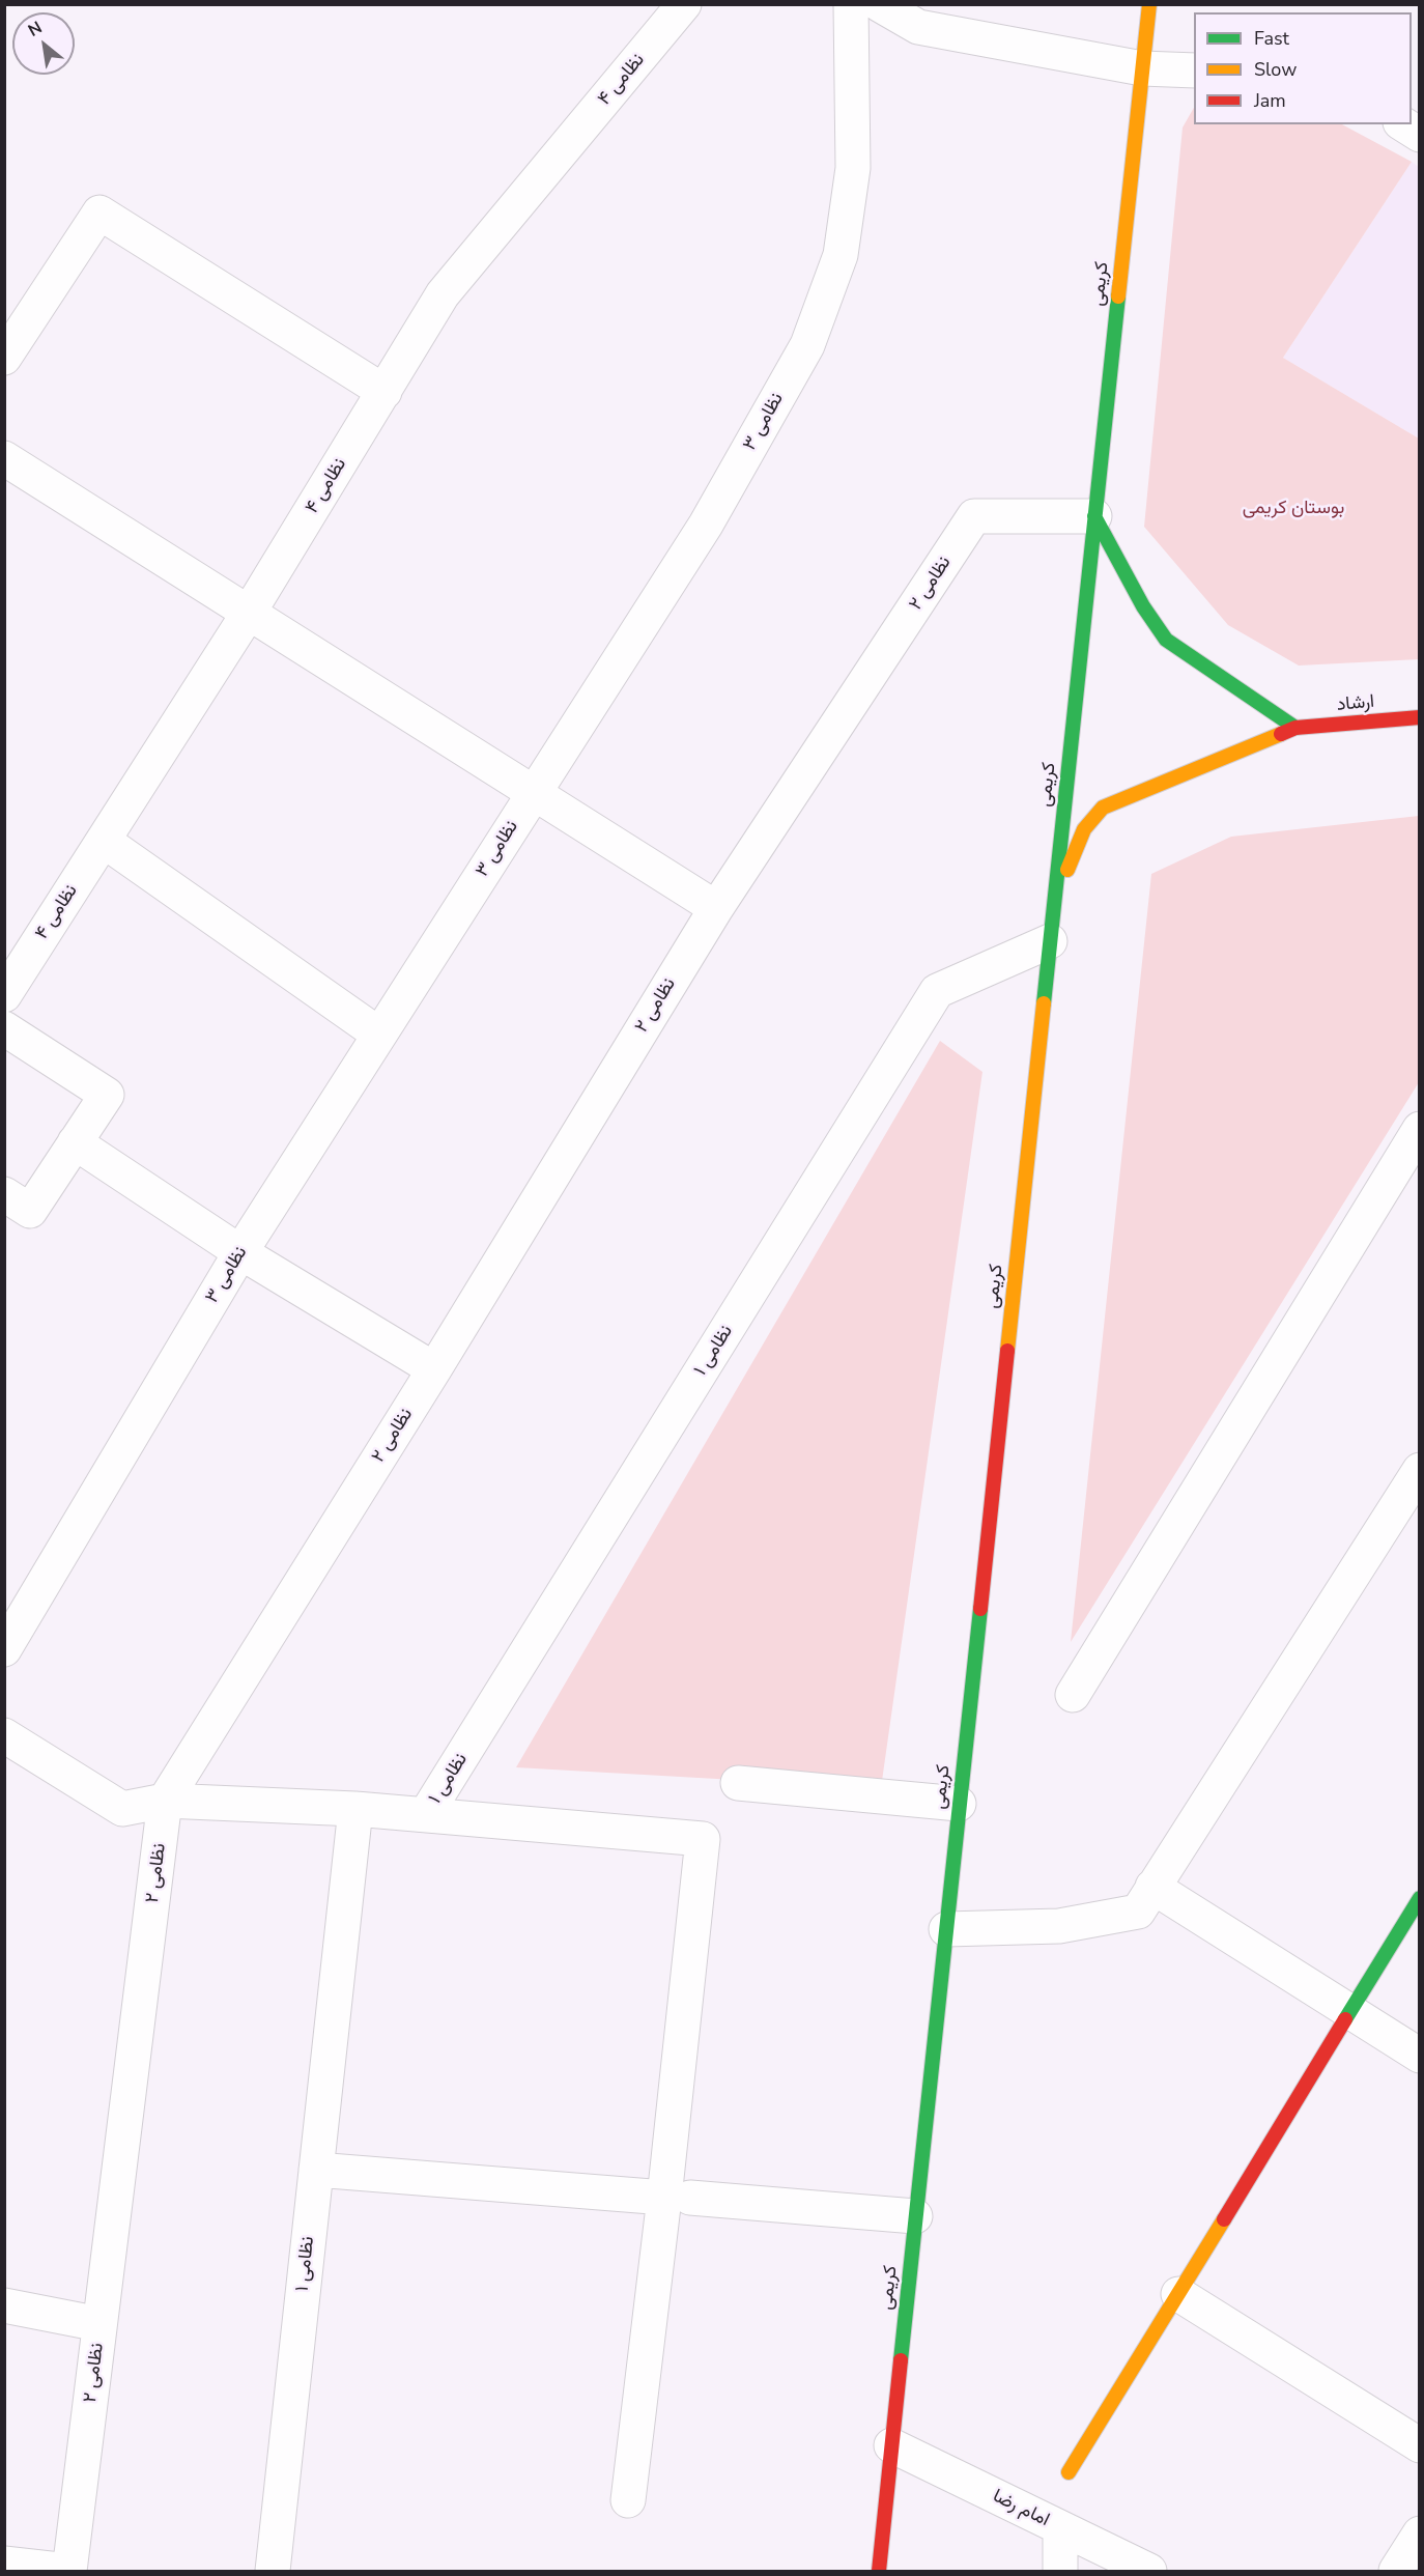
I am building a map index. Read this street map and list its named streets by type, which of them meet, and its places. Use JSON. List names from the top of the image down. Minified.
{"streets":{"street":["نظامی ۴","کریمی","نظامی ۳","نظامی ۲","ارشاد","نظامی ۱","امام رضا"]},"crossings":[["کریمی","نظامی ۲"],["کریمی","ارشاد"],["کریمی","نظامی ۱"],["کریمی","امام رضا"]],"parks":["بوستان کریمی"],"legend":["Fast","Slow","Jam"],"north":"top left"}
